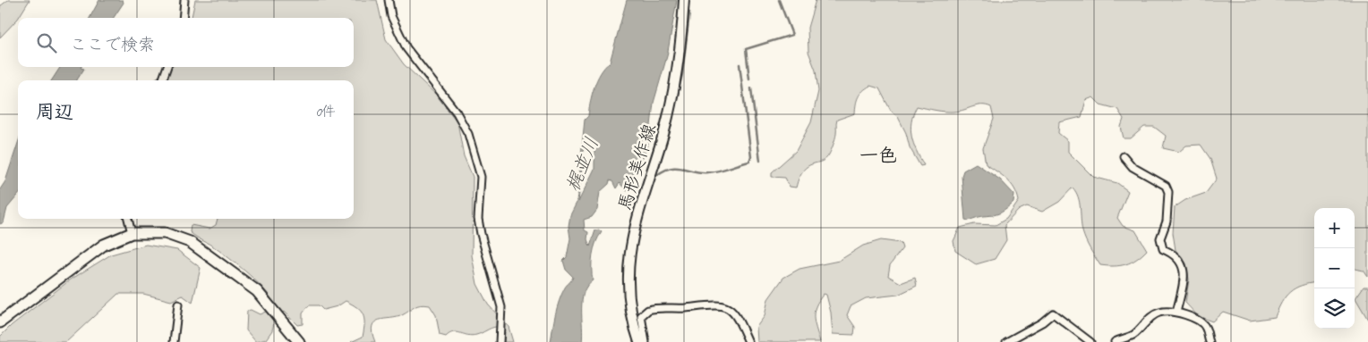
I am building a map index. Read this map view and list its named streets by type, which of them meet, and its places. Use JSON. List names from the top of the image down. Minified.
{"streets":{"main road":["馬形美作線"]},"districts":["一色"],"water":["梶並川"],"page":{"search":"ここで検索","heading":["周辺","0件"],"map_buttons":["+","−"]}}
